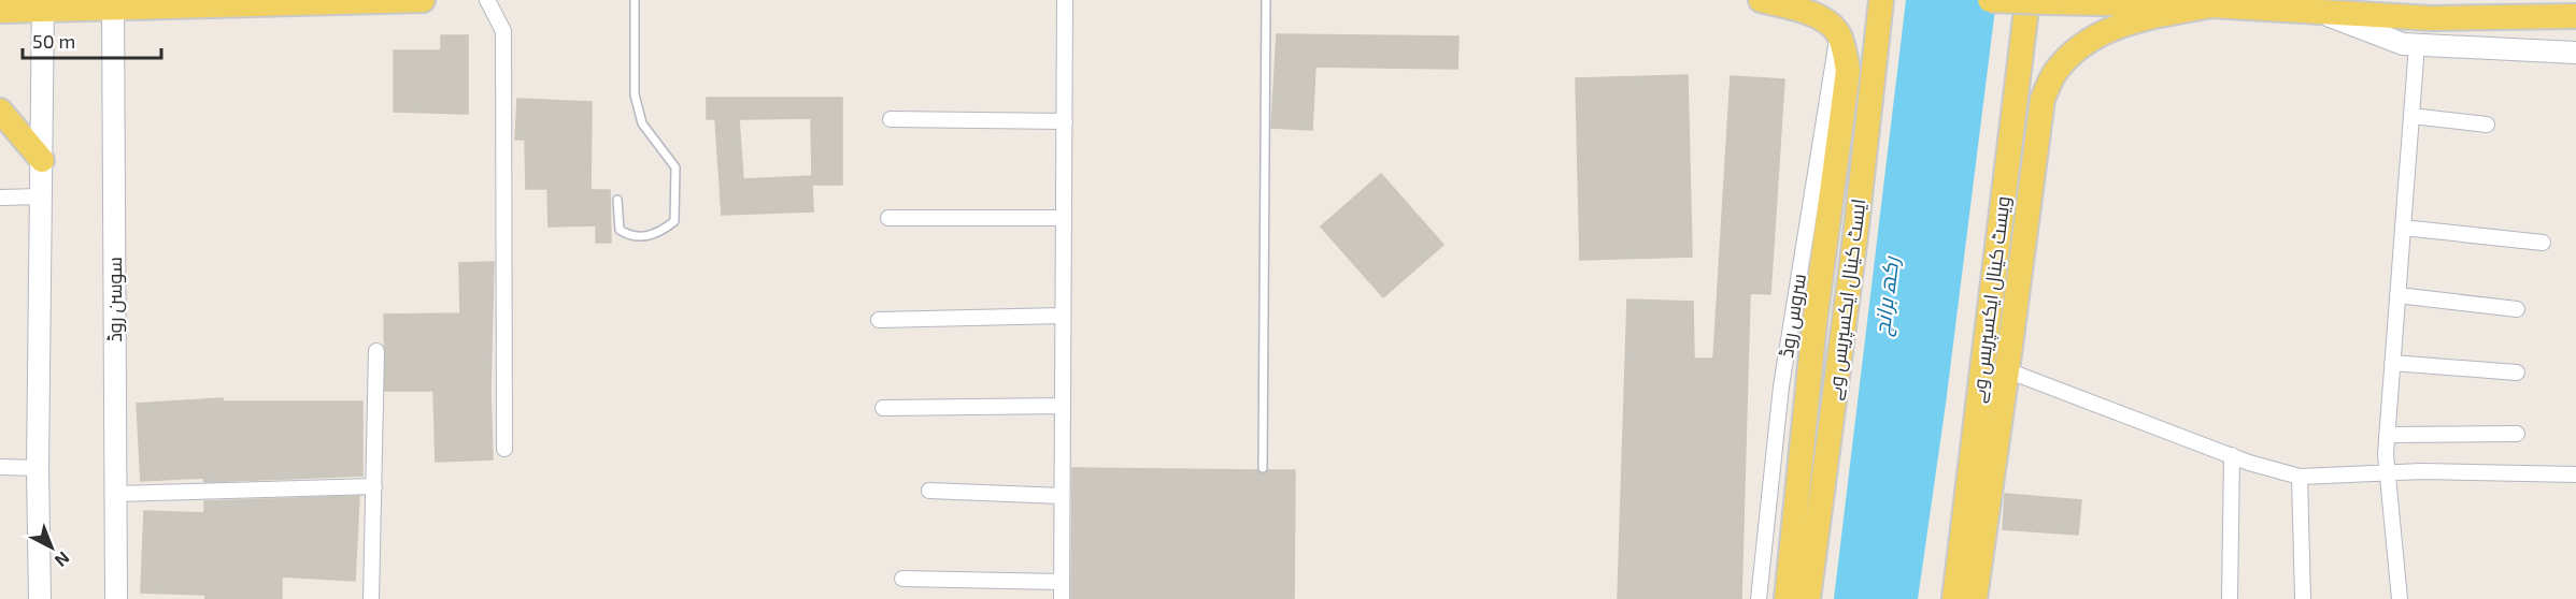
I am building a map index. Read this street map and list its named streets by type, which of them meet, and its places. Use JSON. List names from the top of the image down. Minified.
{"streets":{"main road":["ایسٹ کینال ایکسپریس وے","ویسٹ کینال ایکسپریس وے"],"street":["سوسن روڈ","سروس روڈ"]},"water":["رکھ برانچ"],"scale_bar":"50 m","north":"bottom right"}
